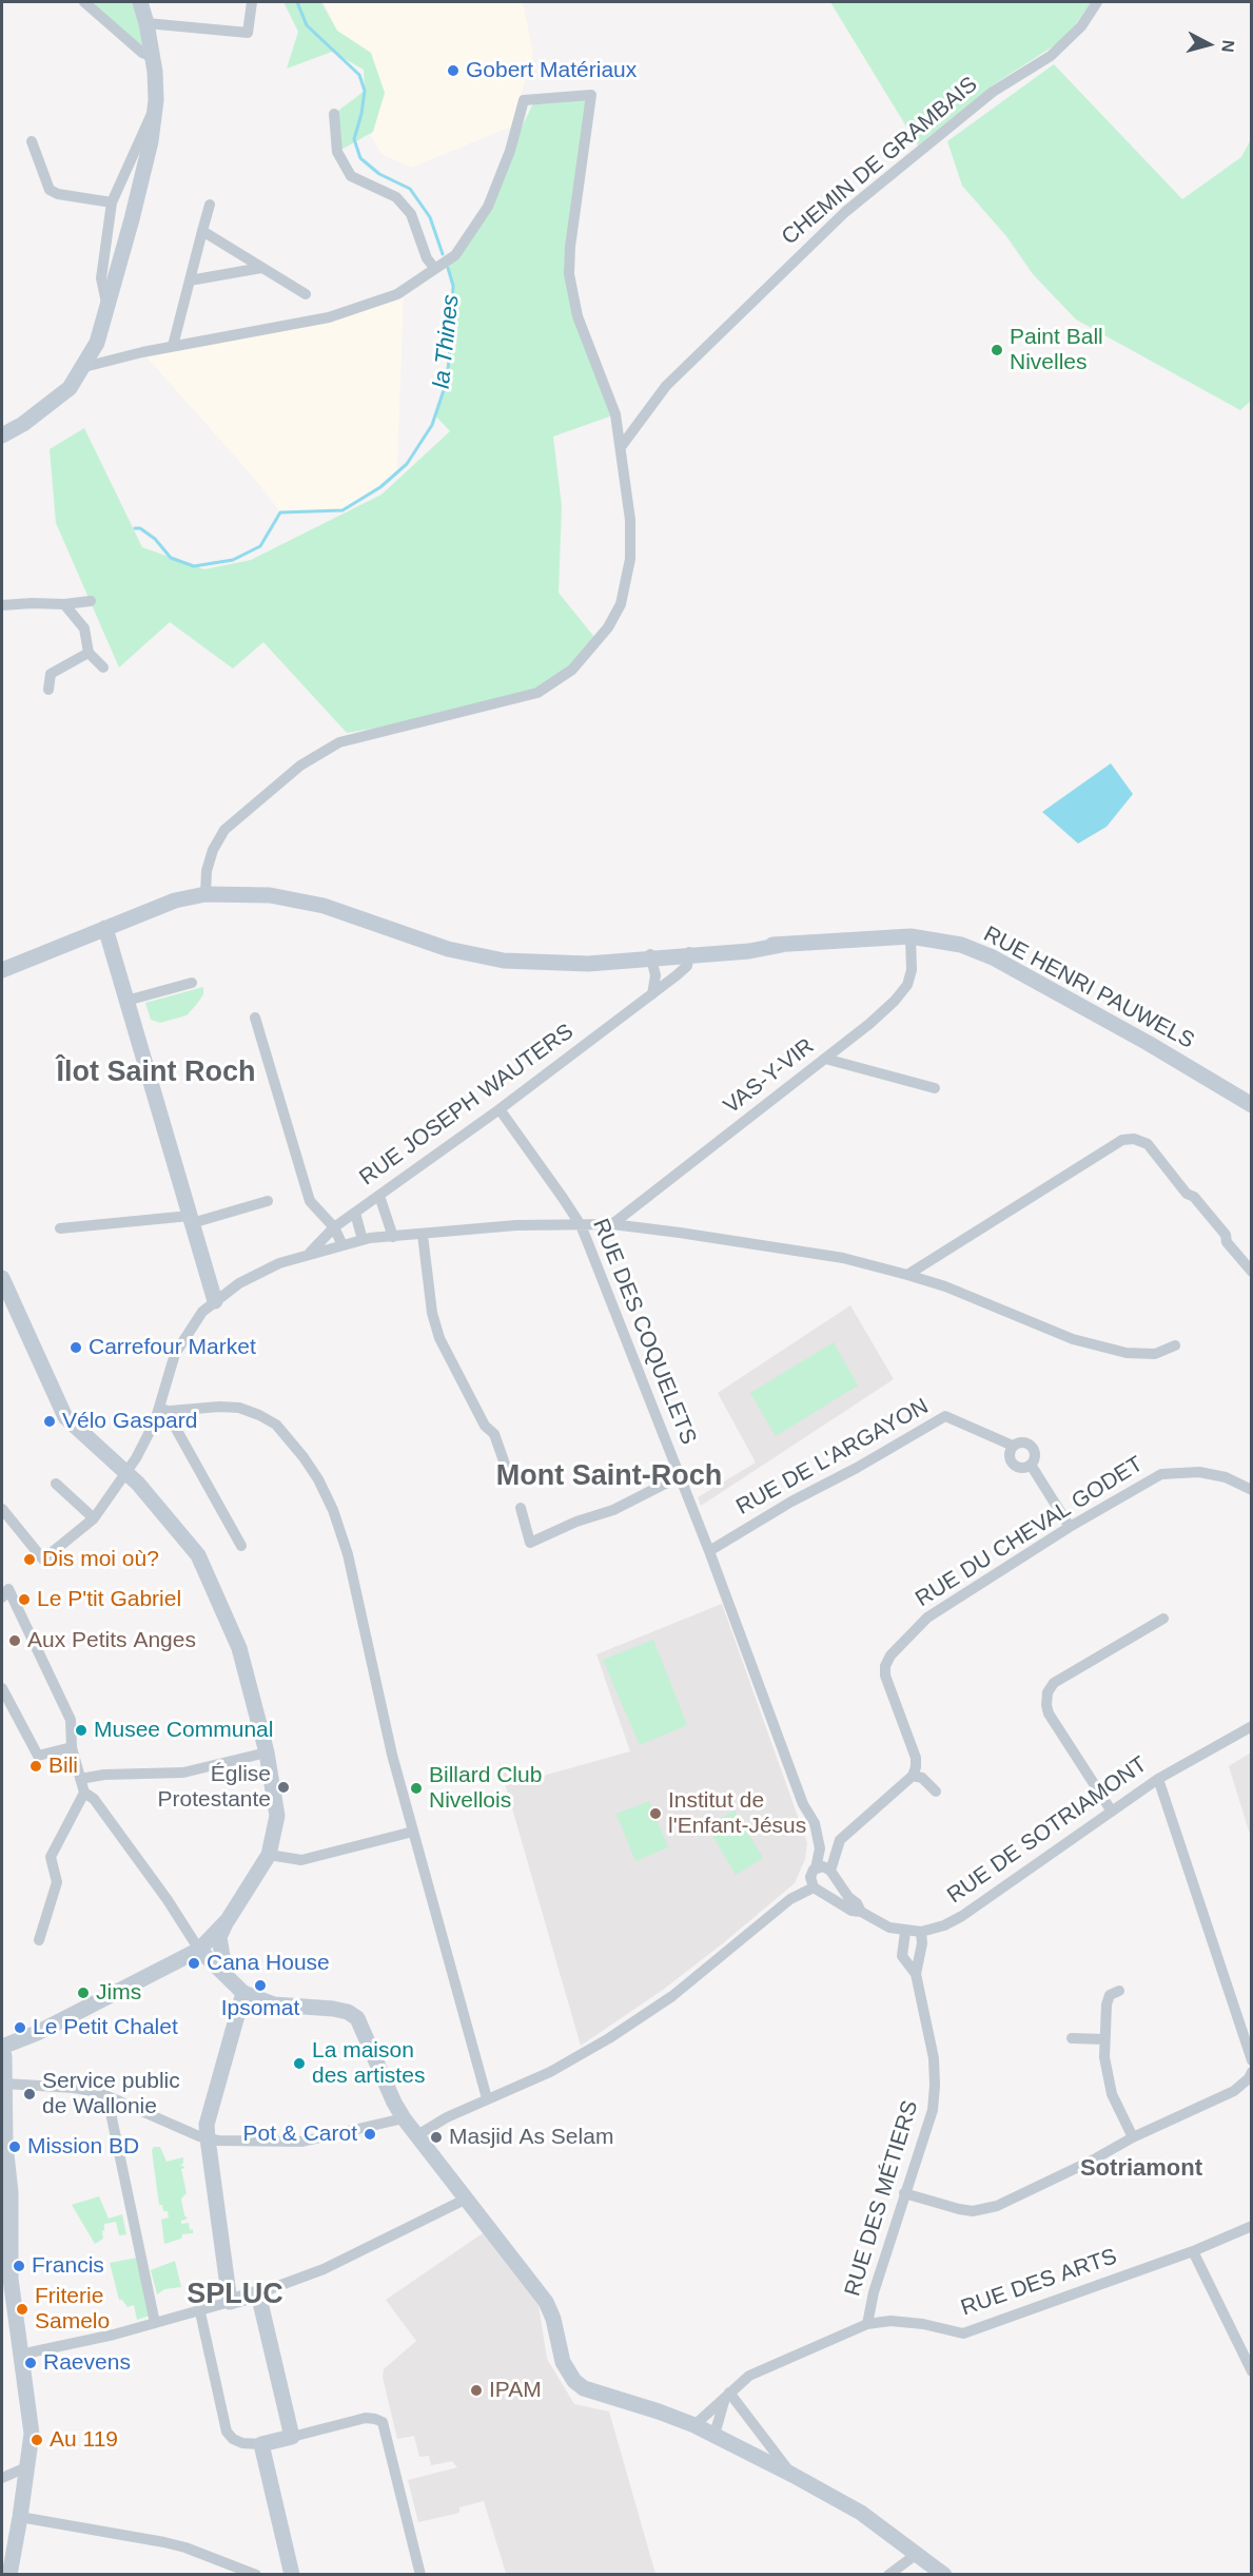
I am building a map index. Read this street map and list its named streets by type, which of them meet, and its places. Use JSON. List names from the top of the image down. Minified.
{"streets":{"main road":["RUE HENRI PAUWELS"],"street":["CHEMIN DE GRAMBAIS","VAS-Y-VIR","RUE JOSEPH WAUTERS","RUE DES COQUELETS","RUE DE L'ARGAYON","RUE DU CHEVAL GODET","RUE DE SOTRIAMONT","RUE DES MÉTIERS","RUE DES ARTS"]},"crossings":[["RUE HENRI PAUWELS","VAS-Y-VIR"],["RUE HENRI PAUWELS","RUE JOSEPH WAUTERS"],["RUE JOSEPH WAUTERS","RUE DES COQUELETS"],["RUE DES COQUELETS","RUE DE L'ARGAYON"],["RUE DES COQUELETS","RUE DE SOTRIAMONT"],["RUE DES MÉTIERS","RUE DES ARTS"]],"districts":["Îlot Saint Roch","Mont Saint-Roch","Sotriamont","SPLUC"],"water":["la Thines"],"places":["Gobert Matériaux","Paint Ball Nivelles","Carrefour Market","Vélo Gaspard","Dis moi où?","Le P'tit Gabriel","Aux Petits Anges","Musee Communal","Bili","Église Protestante","Billard Club Nivellois","Institut de l'Enfant-Jésus","Cana House","Ipsomat","Jims","Le Petit Chalet","La maison des artistes","Service public de Wallonie","Pot & Carot","Masjid As Selam","Mission BD","Francis","Friterie Samelo","Raevens","IPAM","Au 119"],"north":"right"}
